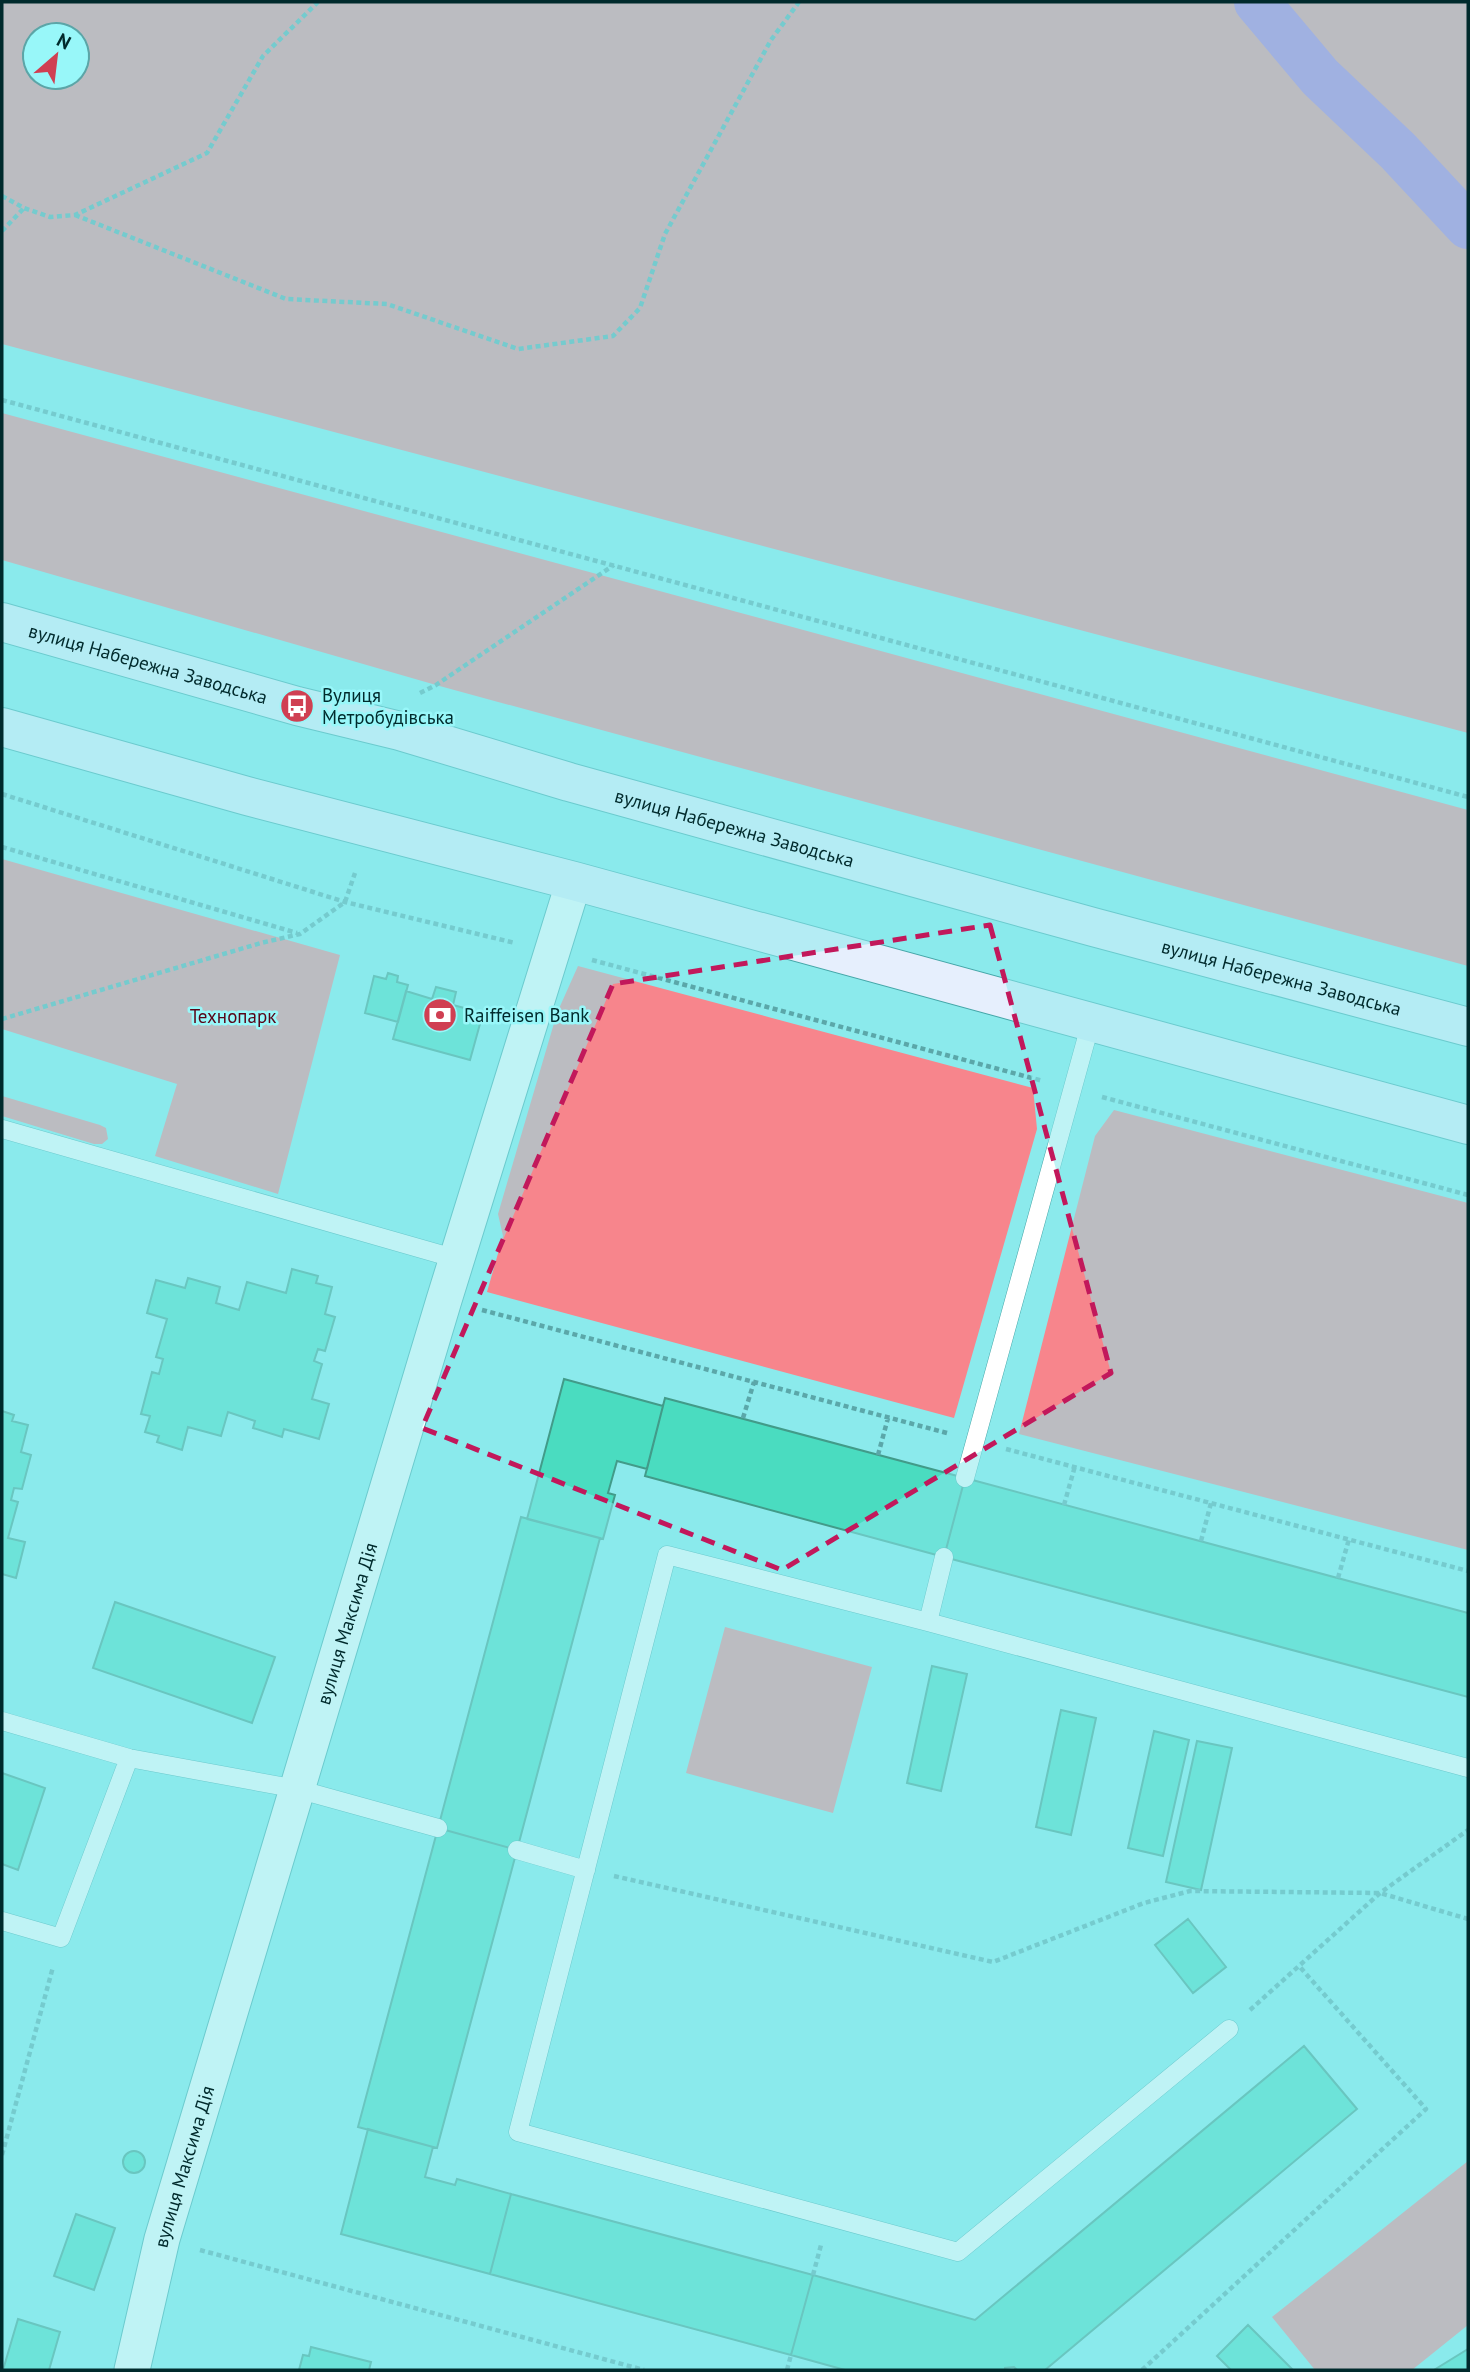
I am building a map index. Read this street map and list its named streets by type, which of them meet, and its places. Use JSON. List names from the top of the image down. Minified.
{"streets":{"main road":["вулиця Набережна Заводська"],"street":["вулиця Максима Дія"]},"parks":["Технопарк"],"places":{"bus stop":["Вулиця Метробудівська"],"bank":["Raiffeisen Bank"]},"north":"top right"}
